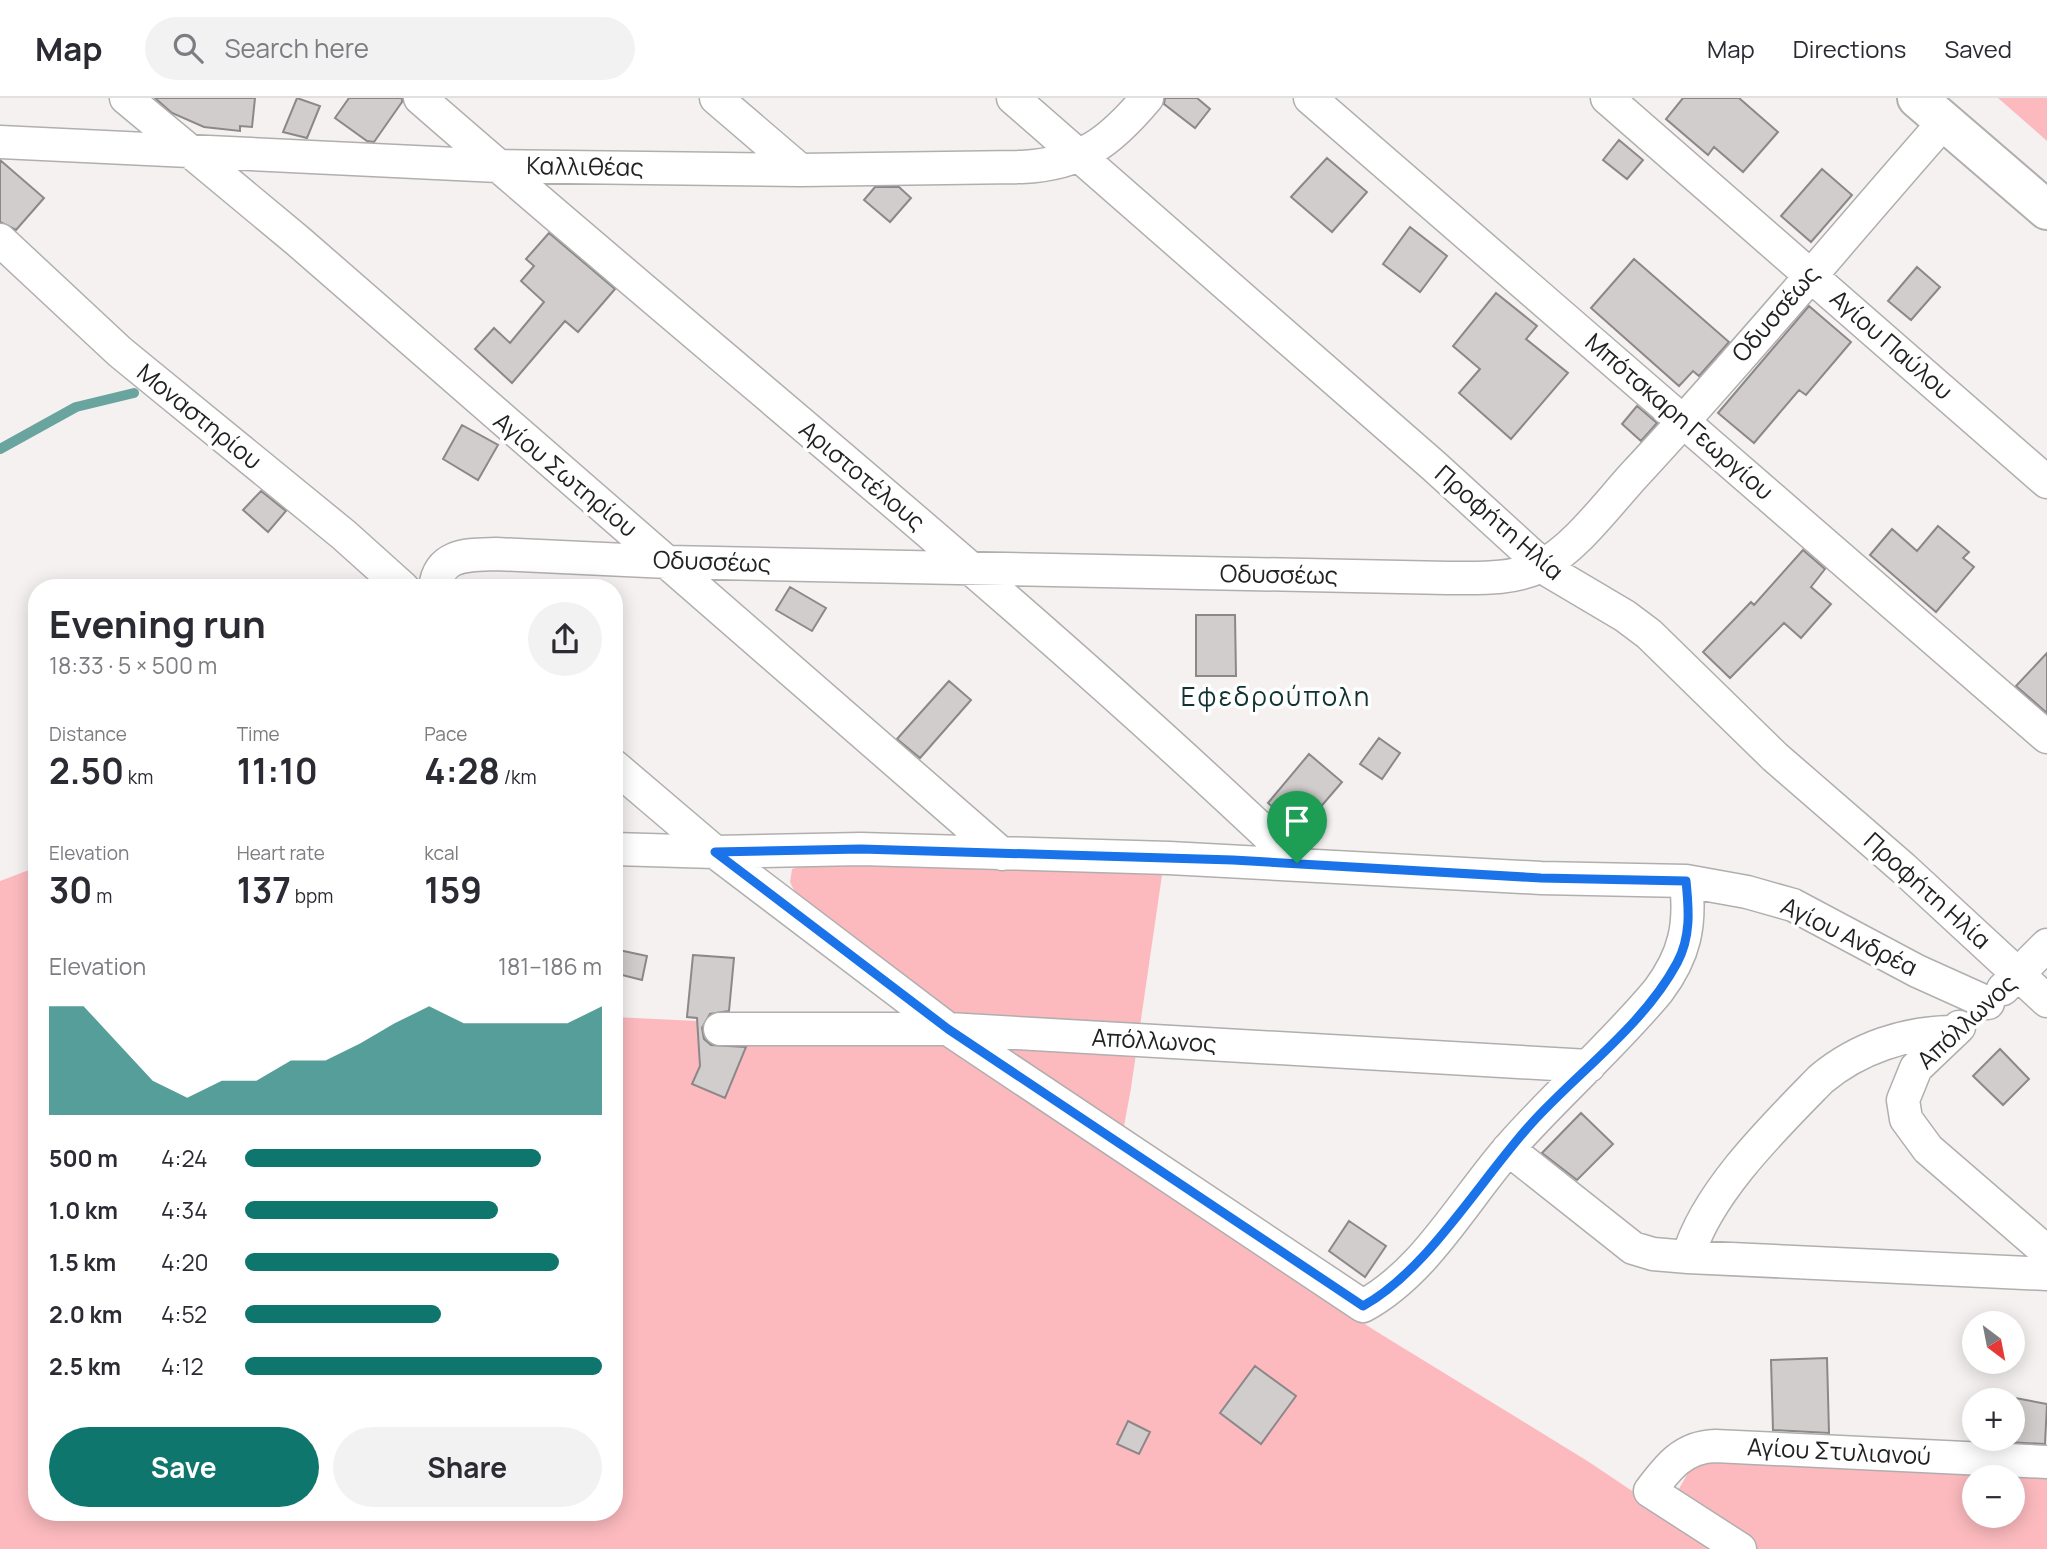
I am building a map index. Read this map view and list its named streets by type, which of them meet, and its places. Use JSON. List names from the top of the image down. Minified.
{"streets":{"street":["Καλλιθέας","Οδυσσέως","Αγίου Παύλου","Μοναστηρίου","Μπότσκαρη Γεωργίου","Αγίου Σωτηρίου","Αριστοτέλους","Προφήτη Ηλία","Αγίου Ανδρέα","Απόλλωνος","Αγίου Στυλιανού"]},"crossings":[["Καλλιθέας","Αγίου Σωτηρίου"],["Καλλιθέας","Αριστοτέλους"],["Καλλιθέας","Προφήτη Ηλία"],["Οδυσσέως","Αγίου Παύλου"],["Οδυσσέως","Μπότσκαρη Γεωργίου"],["Οδυσσέως","Αγίου Σωτηρίου"],["Οδυσσέως","Αριστοτέλους"],["Οδυσσέως","Προφήτη Ηλία"],["Αγίου Σωτηρίου","Αγίου Ανδρέα"],["Αριστοτέλους","Αγίου Ανδρέα"],["Προφήτη Ηλία","Απόλλωνος"],["Αγίου Ανδρέα","Απόλλωνος"]],"districts":["Εφεδρούπολη"],"north":"bottom right","page":{"header":"Map","search":"Search here","nav":["Map","Directions","Saved"],"heading":["Evening run","18:33 · 5 × 500 m"],"stats":[["Distance","2.50 km"],["Time","11:10"],["Pace","4:28 /km"],["Elevation","30 m"],["Heart rate","137 bpm"],["kcal","159"]],"chart":["Elevation","181–186 m"],"list":[{"name":"500 m","note":"4:24"},{"name":"1.0 km","note":"4:34"},{"name":"1.5 km","note":"4:20"},{"name":"2.0 km","note":"4:52"},{"name":"2.5 km","note":"4:12"}],"map_buttons":["+","−"],"buttons":["Save","Share"]}}
